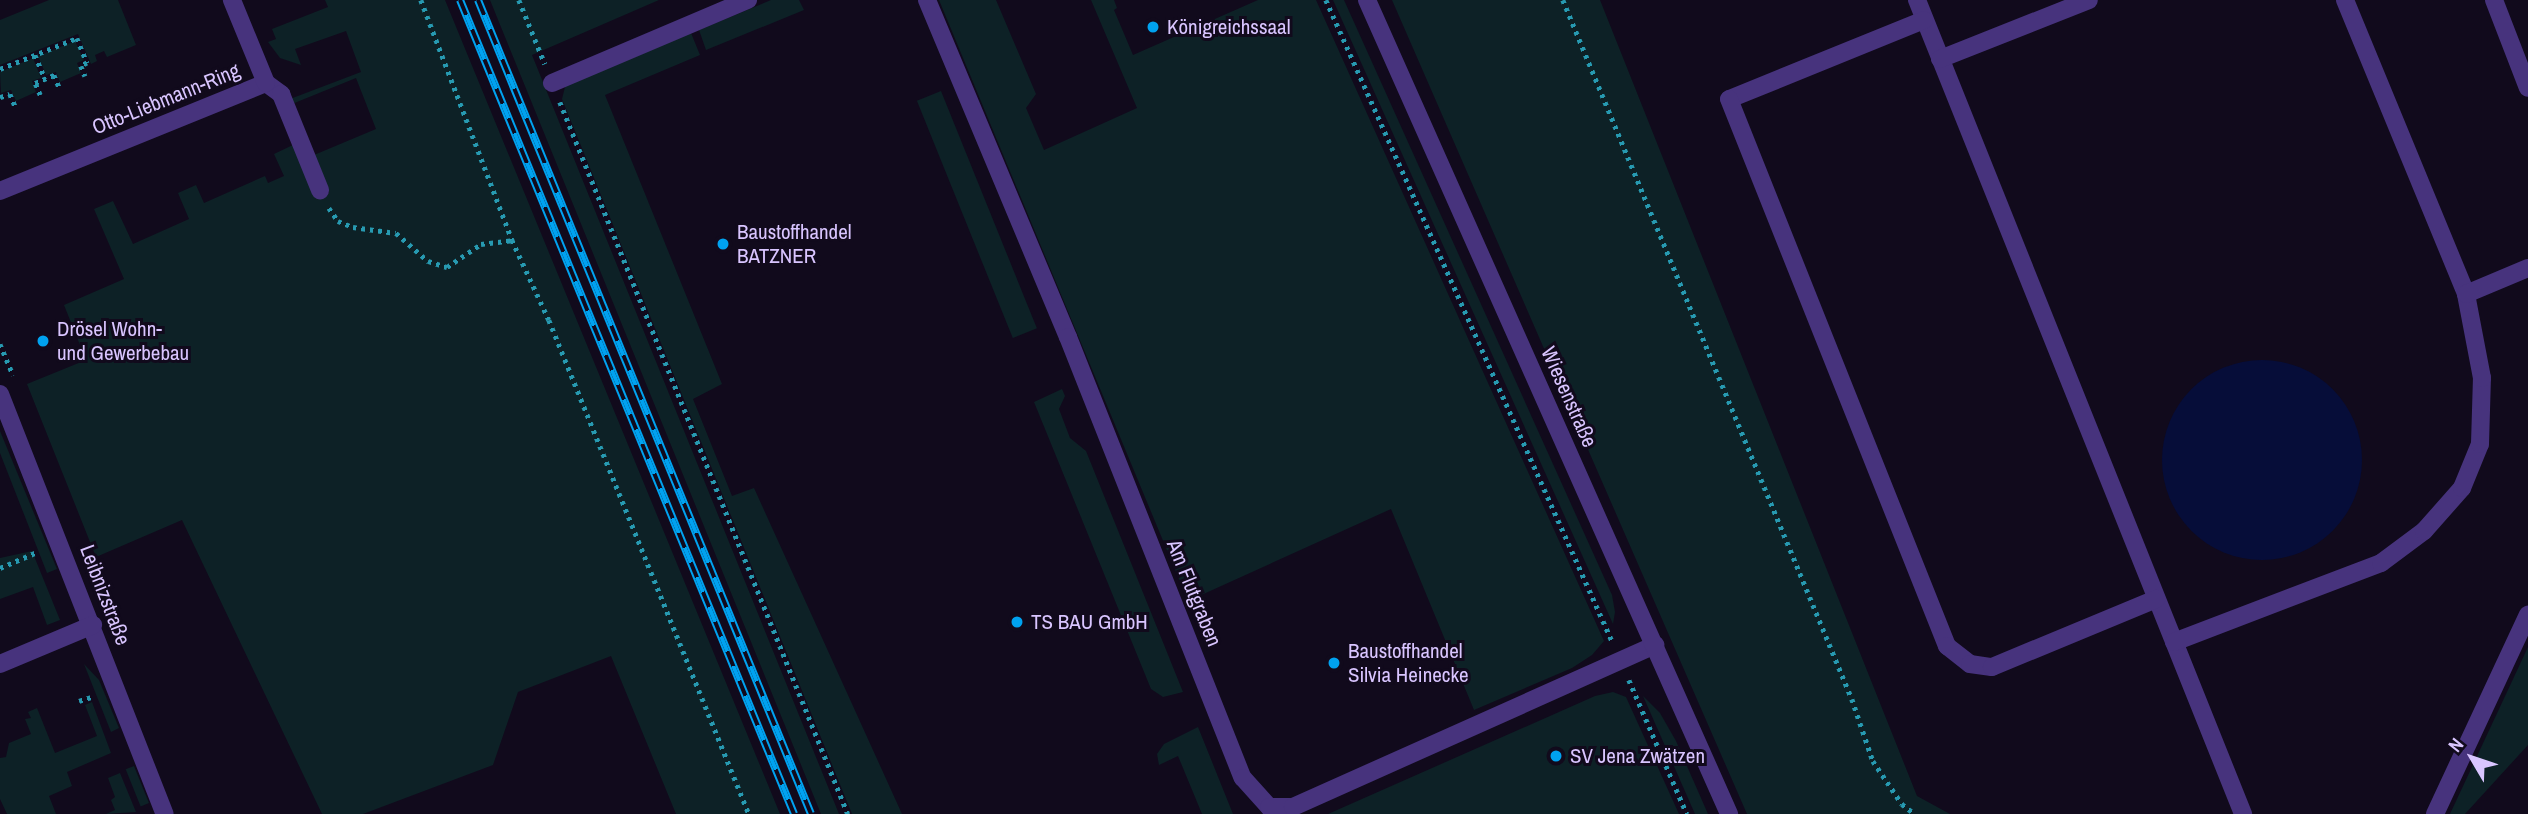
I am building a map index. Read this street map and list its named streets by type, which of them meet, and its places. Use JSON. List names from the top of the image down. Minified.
{"streets":{"street":["Otto-Liebmann-Ring","Wiesenstraße","Am Flutgraben","Leibnizstraße"]},"crossings":[["Wiesenstraße","Am Flutgraben"]],"places":["Königreichssaal","Baustoffhandel BATZNER","Drösel Wohn- und Gewerbebau","TS BAU GmbH","Baustoffhandel Silvia Heinecke","SV Jena Zwätzen"],"north":"top left"}
